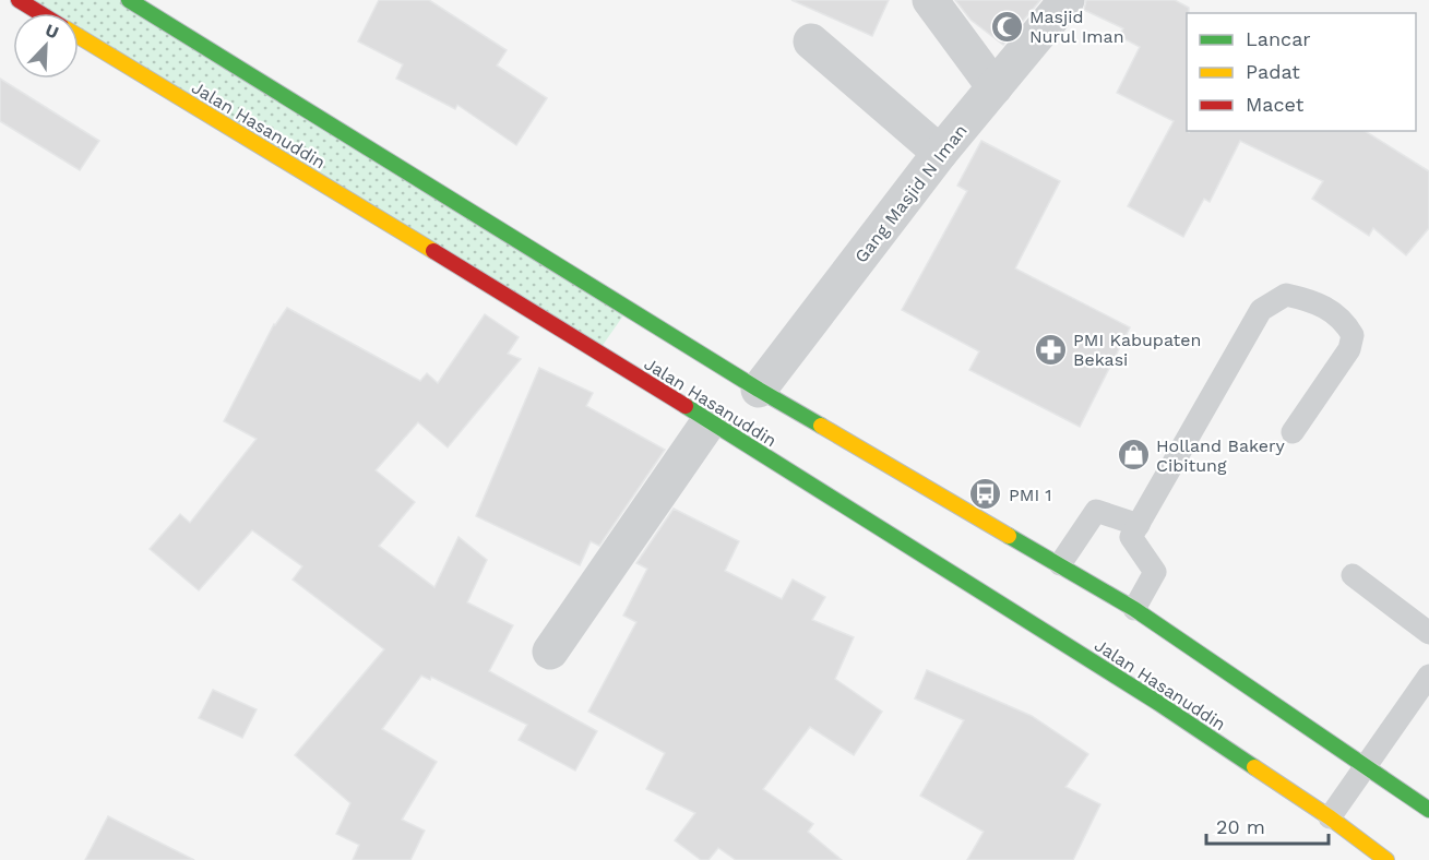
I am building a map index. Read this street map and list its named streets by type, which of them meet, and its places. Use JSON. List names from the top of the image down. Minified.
{"streets":{"highway":["Jalan Hasanuddin"],"street":["Gang Masjid N Iman"]},"crossings":[["Jalan Hasanuddin","Gang Masjid N Iman"]],"places":{"mosque":["Masjid Nurul Iman"],"pharmacy":["PMI Kabupaten Bekasi"],"shop":["Holland Bakery Cibitung"],"bus stop":["PMI 1"]},"legend":["Lancar","Padat","Macet"],"scale_bar":"20 m","north":"top right"}
